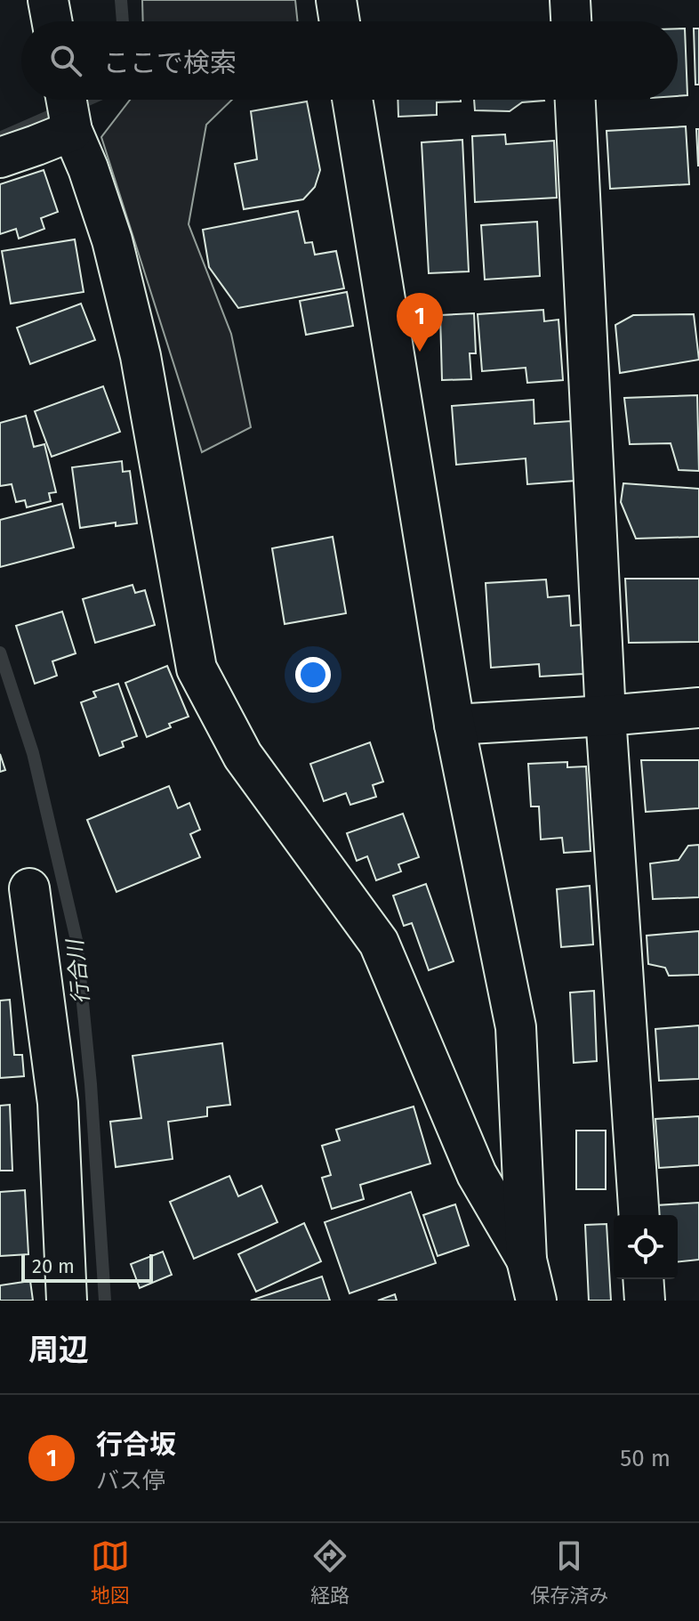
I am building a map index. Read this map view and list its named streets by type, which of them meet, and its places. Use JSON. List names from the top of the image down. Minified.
{"water":["行合川"],"scale_bar":"20 m","page":{"search":"ここで検索","pins":"1","scale":"20 m","heading":"周辺","list":[{"mark":"1","name":"行合坂","note":"バス停","value":"50 m"}],"nav":["地図","経路","保存済み"]}}
